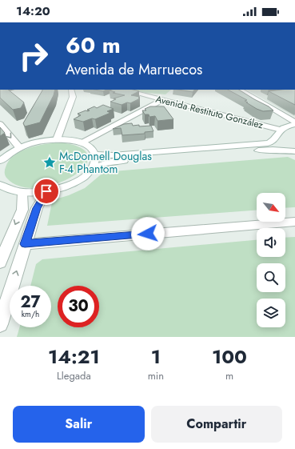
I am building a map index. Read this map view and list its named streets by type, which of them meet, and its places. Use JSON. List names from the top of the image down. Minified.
{"streets":{"street":["Avenida Restituto González"]},"places":{"place":["McDonnell Douglas F-4 Phantom"]},"north":"bottom right","page":{"status":"14:20","turn":["60 m","Avenida de Marruecos"],"speed":"27 km/h","limit":"30","eta":["14:21","Llegada","1","min","100","m"],"buttons":["Salir","Compartir"]}}
